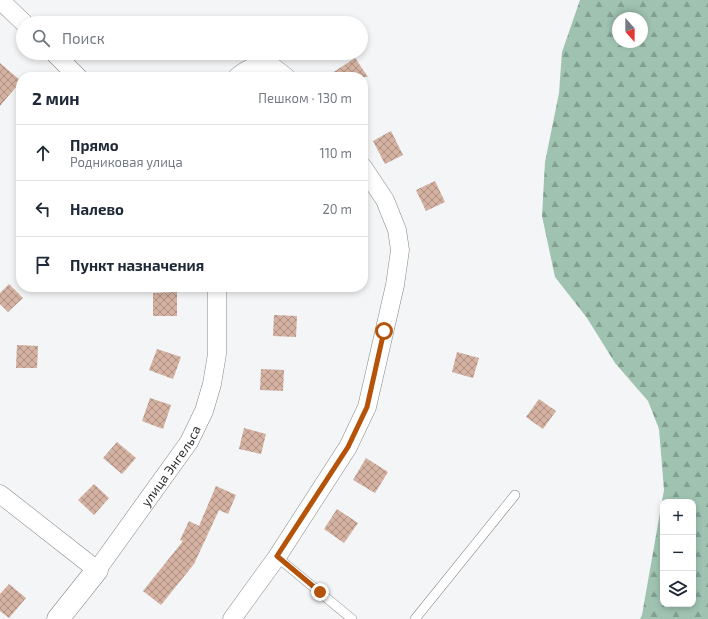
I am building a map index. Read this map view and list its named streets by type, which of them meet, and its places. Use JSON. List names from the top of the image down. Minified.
{"streets":{"street":["улица Энгельса"]},"north":"bottom","page":{"search":"Поиск","heading":["2 мин","Пешком · 130 m"],"list":[["Прямо","Родниковая улица","110 m"],["Налево","20 m"],"Пункт назначения"],"map_buttons":["+","−"]}}
